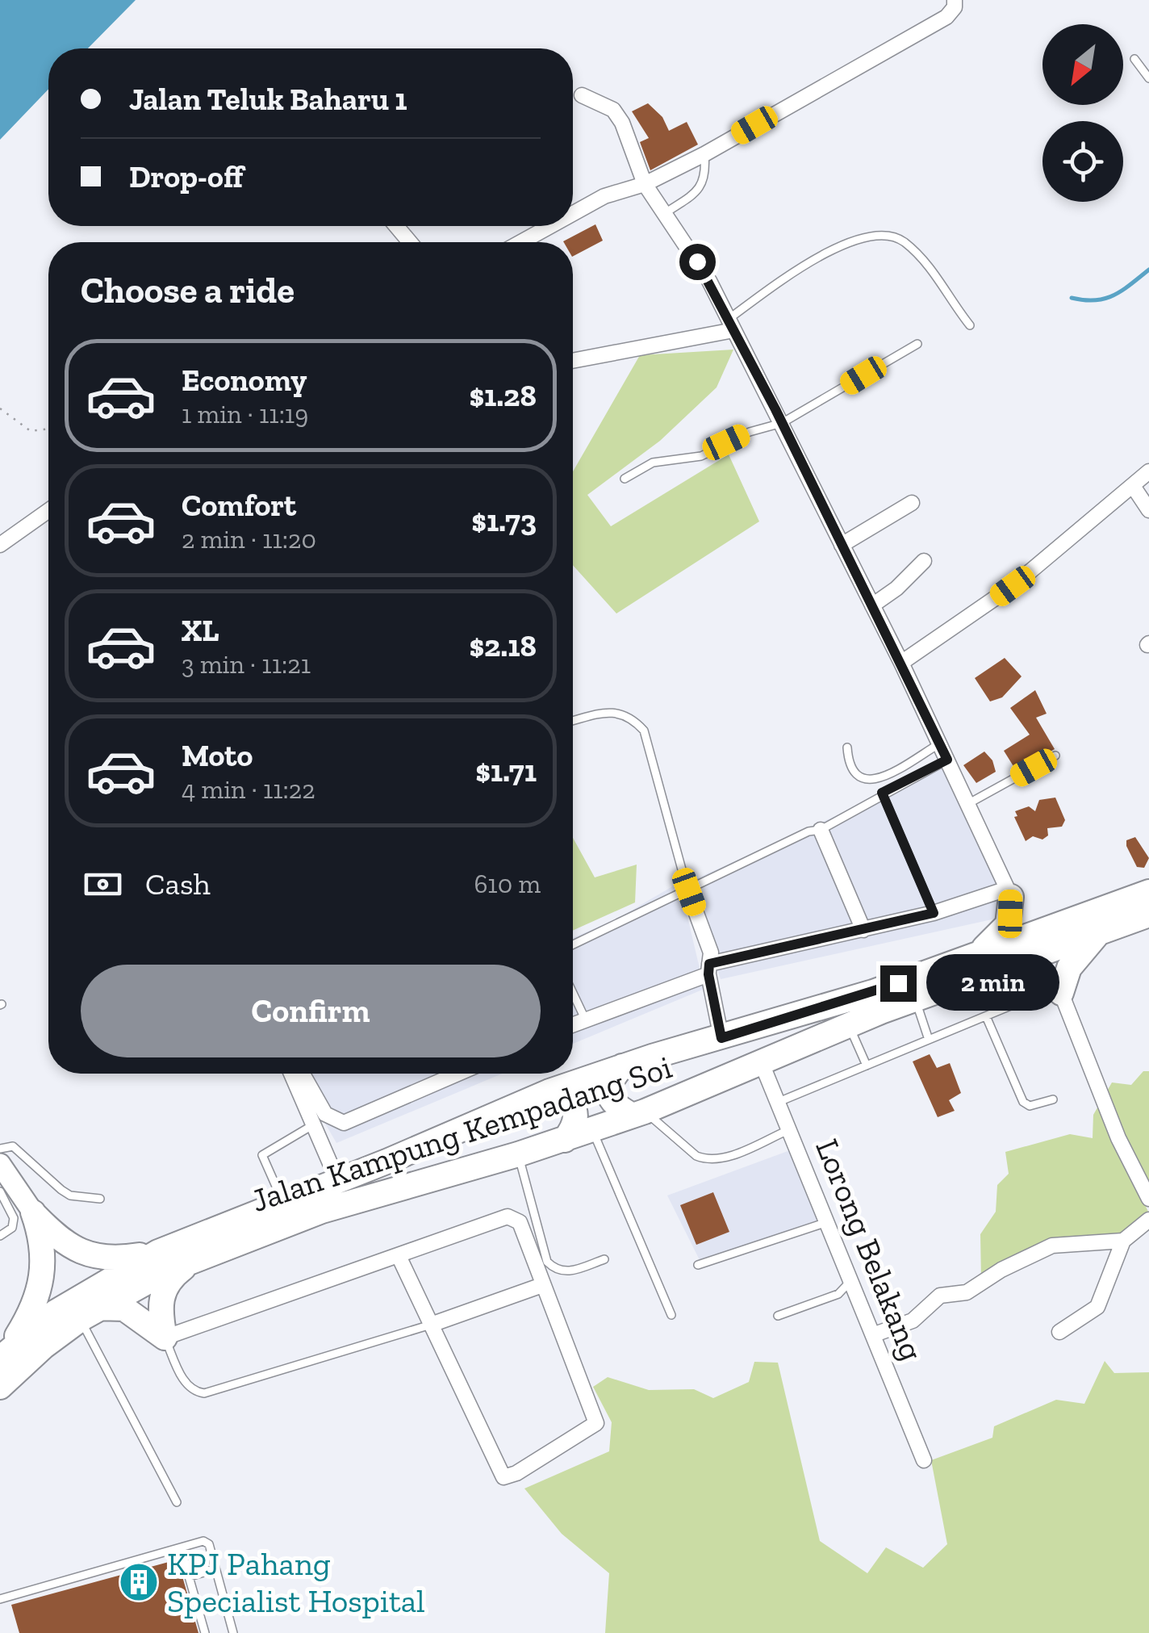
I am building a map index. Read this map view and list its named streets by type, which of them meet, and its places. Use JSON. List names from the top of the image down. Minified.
{"streets":{"highway":["Jalan Kampung Kempadang Soi"],"street":["Lorong Belakang"]},"crossings":[["Jalan Kampung Kempadang Soi","Lorong Belakang"]],"places":{"building":["KPJ Pahang Specialist Hospital"]},"north":"bottom left","page":{"banner":["Jalan Teluk Baharu 1","Drop-off"],"heading":"Choose a ride","list":[{"name":"Economy","note":"1 min · 11:19","value":"$1.28"},{"name":"Comfort","note":"2 min · 11:20","value":"$1.73"},{"name":"XL","note":"3 min · 11:21","value":"$2.18"},{"name":"Moto","note":"4 min · 11:22","value":"$1.71"}],"pay":["Cash","610 m"],"buttons":"Confirm","bubble":"2 min"}}
